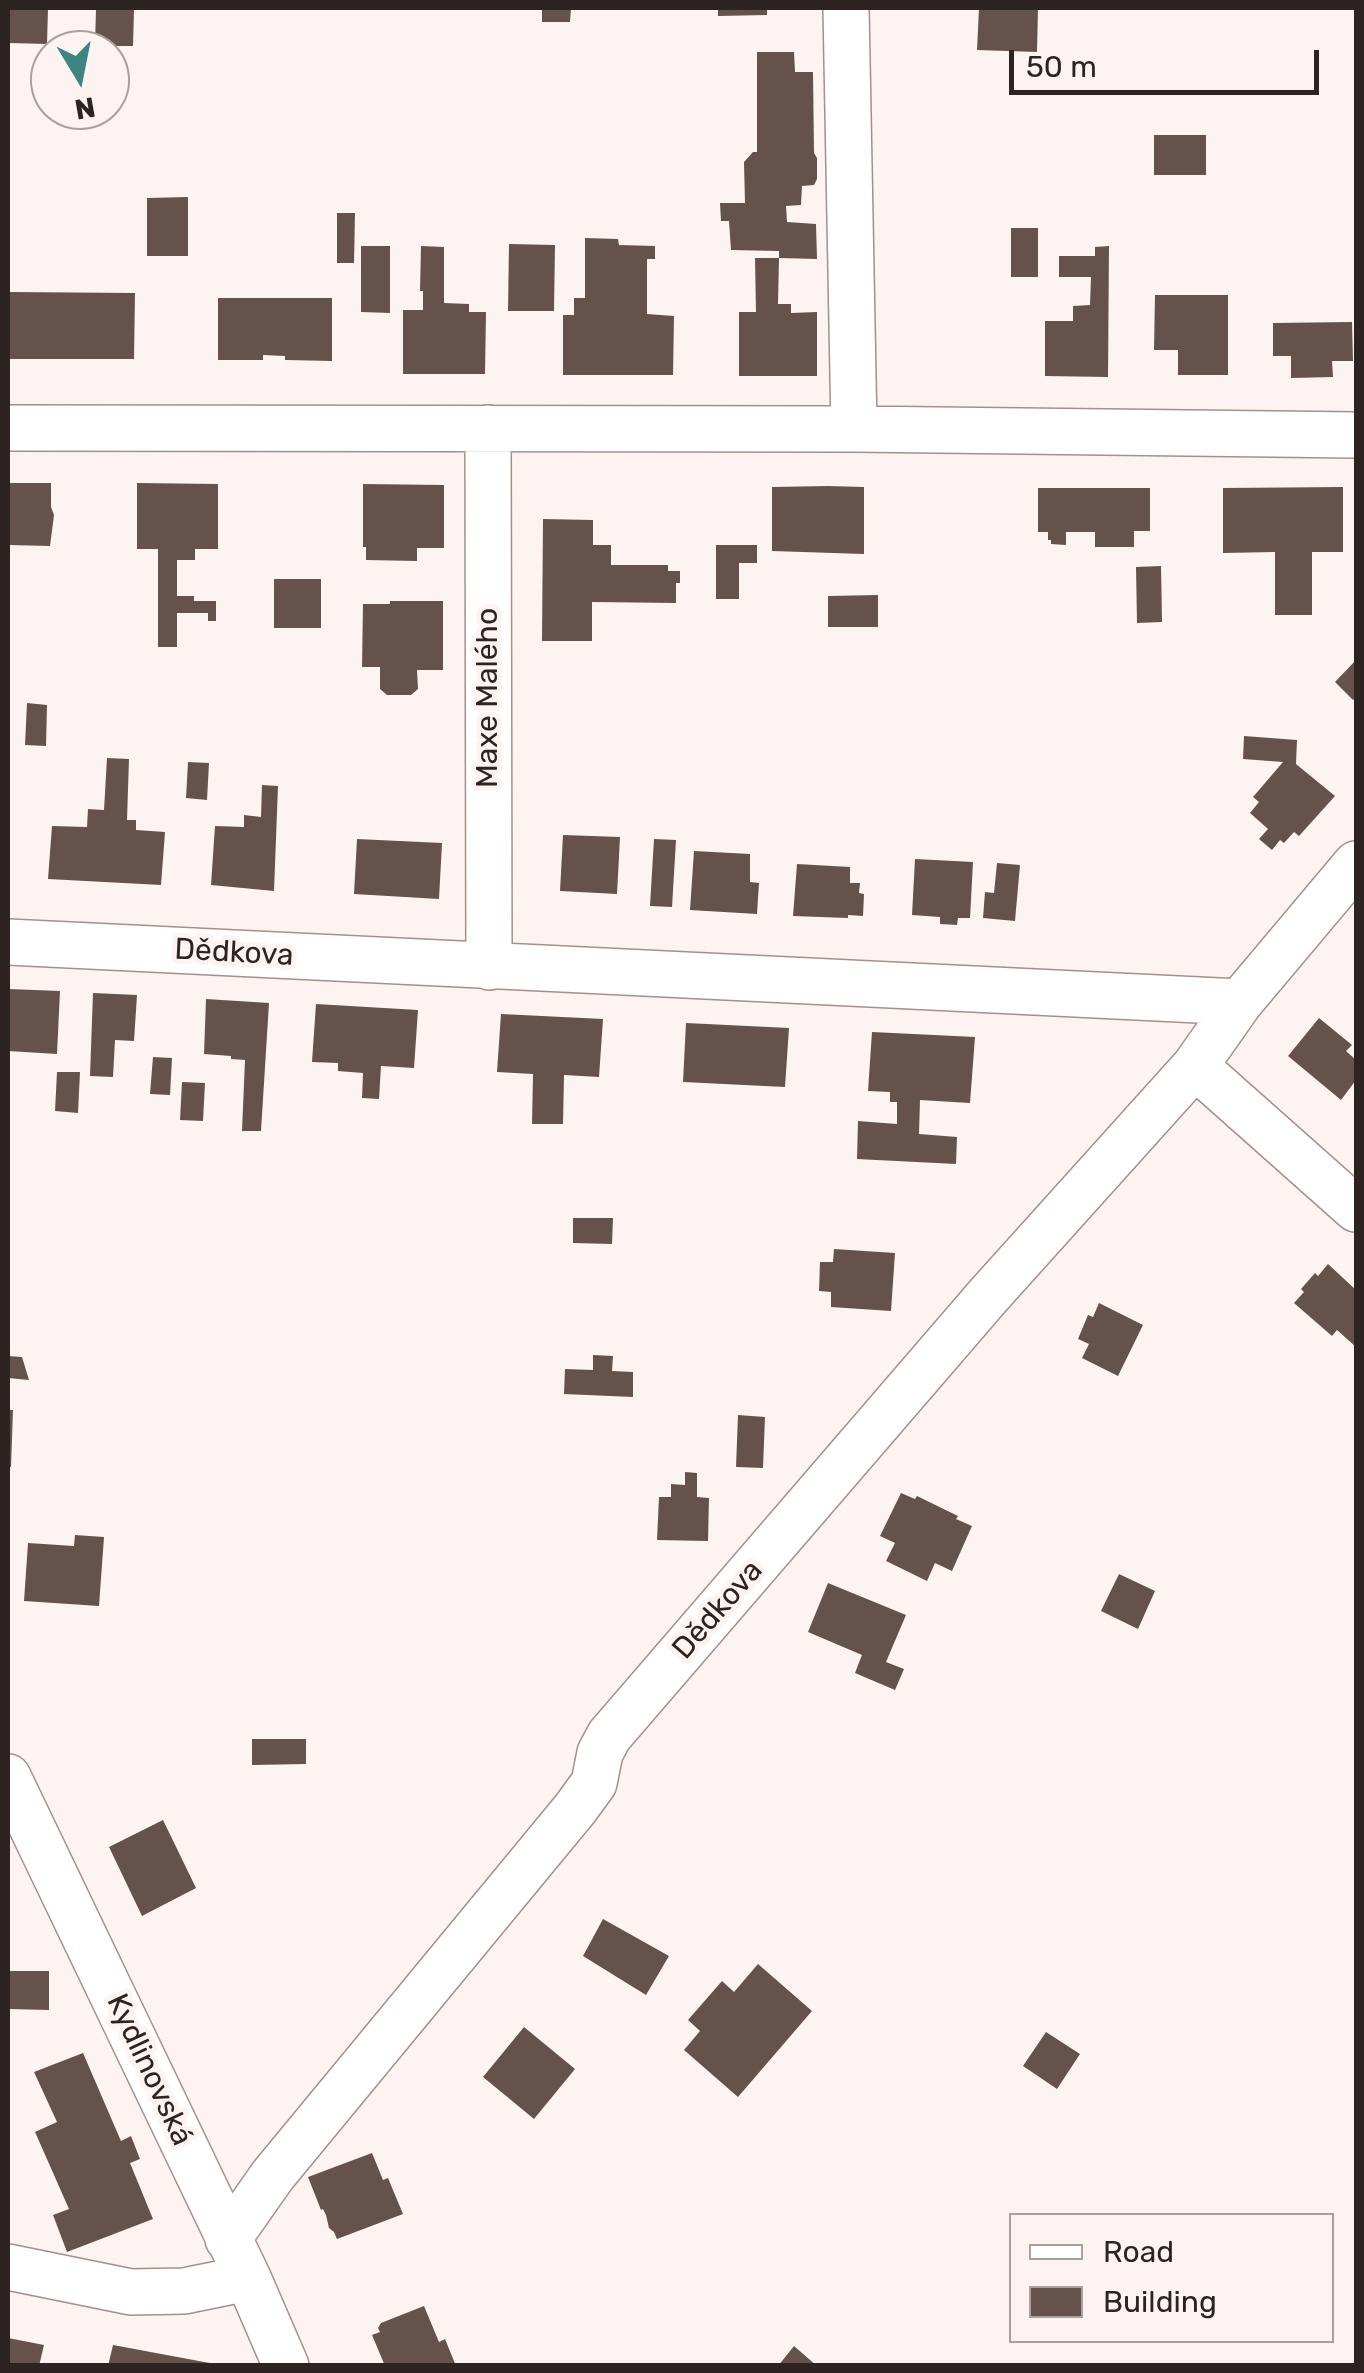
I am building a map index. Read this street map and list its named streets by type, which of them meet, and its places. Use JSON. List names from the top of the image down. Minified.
{"streets":{"street":["Maxe Malého","Dědkova","Kydlinovská"]},"crossings":[["Maxe Malého","Dědkova"],["Dědkova","Kydlinovská"]],"legend":["Road","Building"],"scale_bar":"50 m","north":"bottom"}
